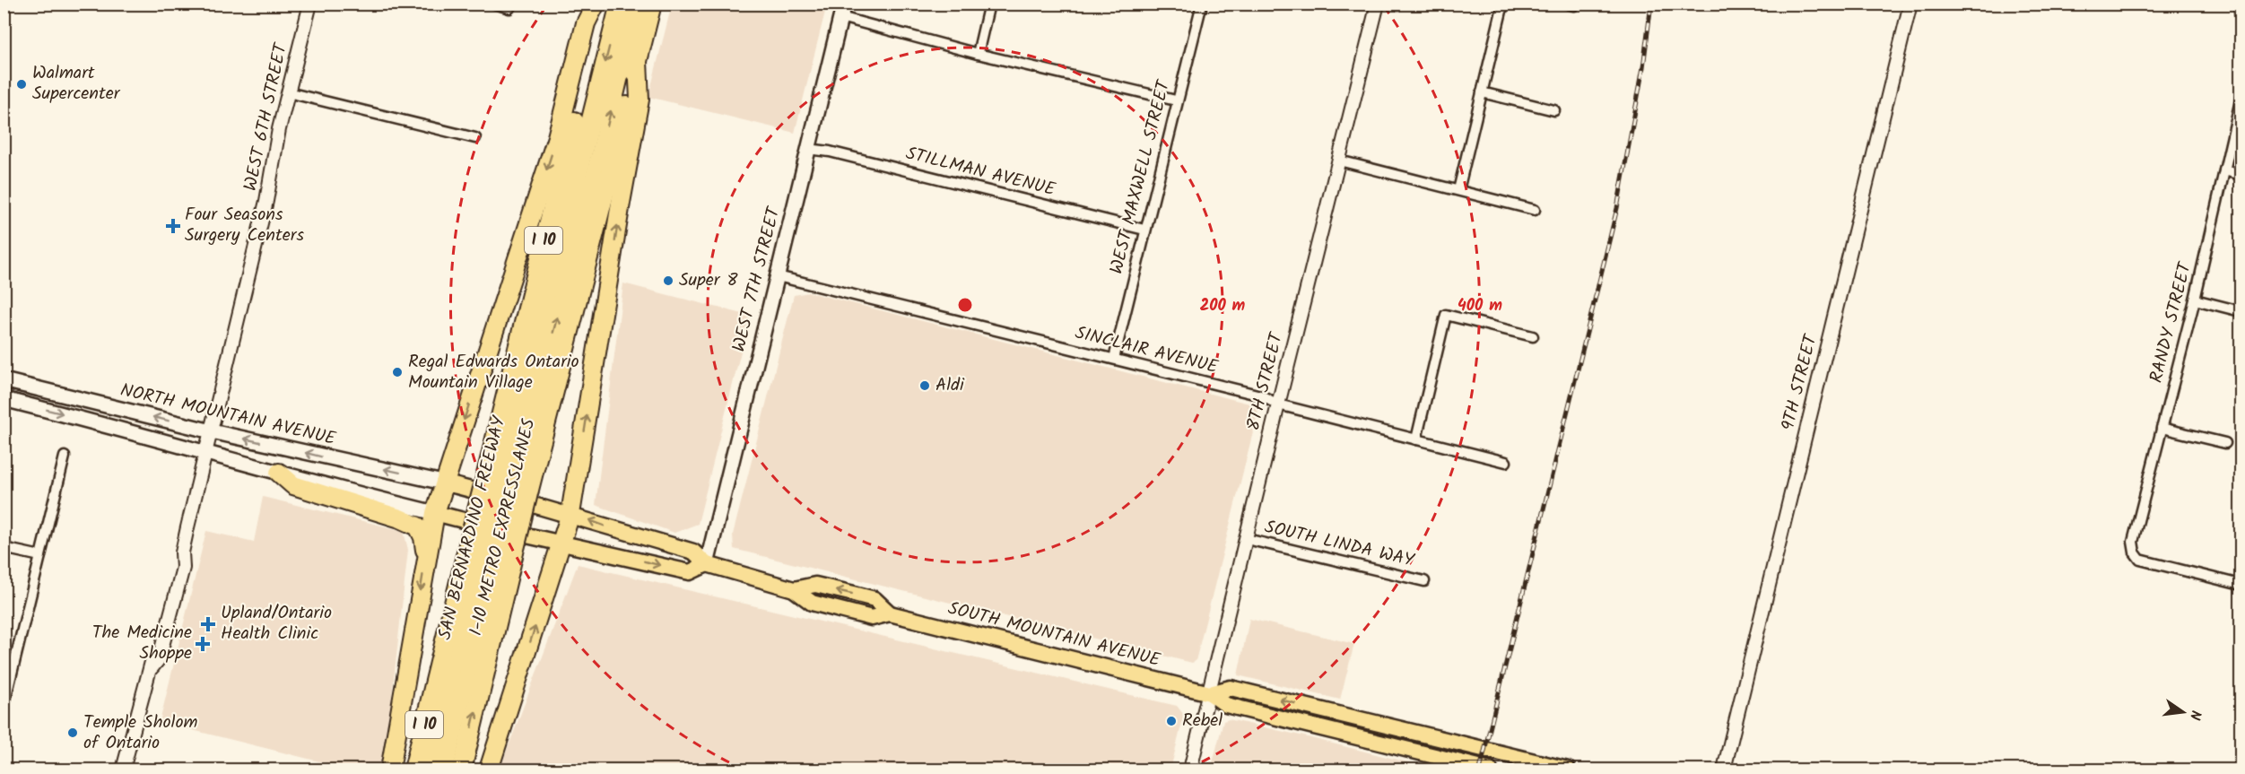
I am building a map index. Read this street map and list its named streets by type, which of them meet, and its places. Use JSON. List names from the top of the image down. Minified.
{"streets":{"highway":["I 10","I-10 METRO EXPRESSLANES","SAN BERNARDINO FREEWAY"],"main road":["WEST 7TH STREET","NORTH MOUNTAIN AVENUE","SOUTH MOUNTAIN AVENUE"],"street":["WEST 6TH STREET","STILLMAN AVENUE","WEST MAXWELL STREET","RANDY STREET","SINCLAIR AVENUE","8TH STREET","9TH STREET","SOUTH LINDA WAY"]},"crossings":[["WEST 6TH STREET","NORTH MOUNTAIN AVENUE"],["STILLMAN AVENUE","WEST MAXWELL STREET"],["STILLMAN AVENUE","WEST 7TH STREET"],["WEST MAXWELL STREET","SINCLAIR AVENUE"],["WEST 7TH STREET","SINCLAIR AVENUE"],["WEST 7TH STREET","SOUTH MOUNTAIN AVENUE"],["SINCLAIR AVENUE","8TH STREET"],["8TH STREET","SOUTH LINDA WAY"],["8TH STREET","SOUTH MOUNTAIN AVENUE"],["NORTH MOUNTAIN AVENUE","SOUTH MOUNTAIN AVENUE"],["I-10 METRO EXPRESSLANES","SAN BERNARDINO FREEWAY"]],"places":{"other":["Walmart Supercenter","Super 8","Regal Edwards Ontario Mountain Village","Aldi","Rebel","Temple Sholom of Ontario"],"health":["Four Seasons Surgery Centers","Upland/Ontario Health Clinic","The Medicine Shoppe"]},"north":"right","rings":["200 m","400 m"]}
